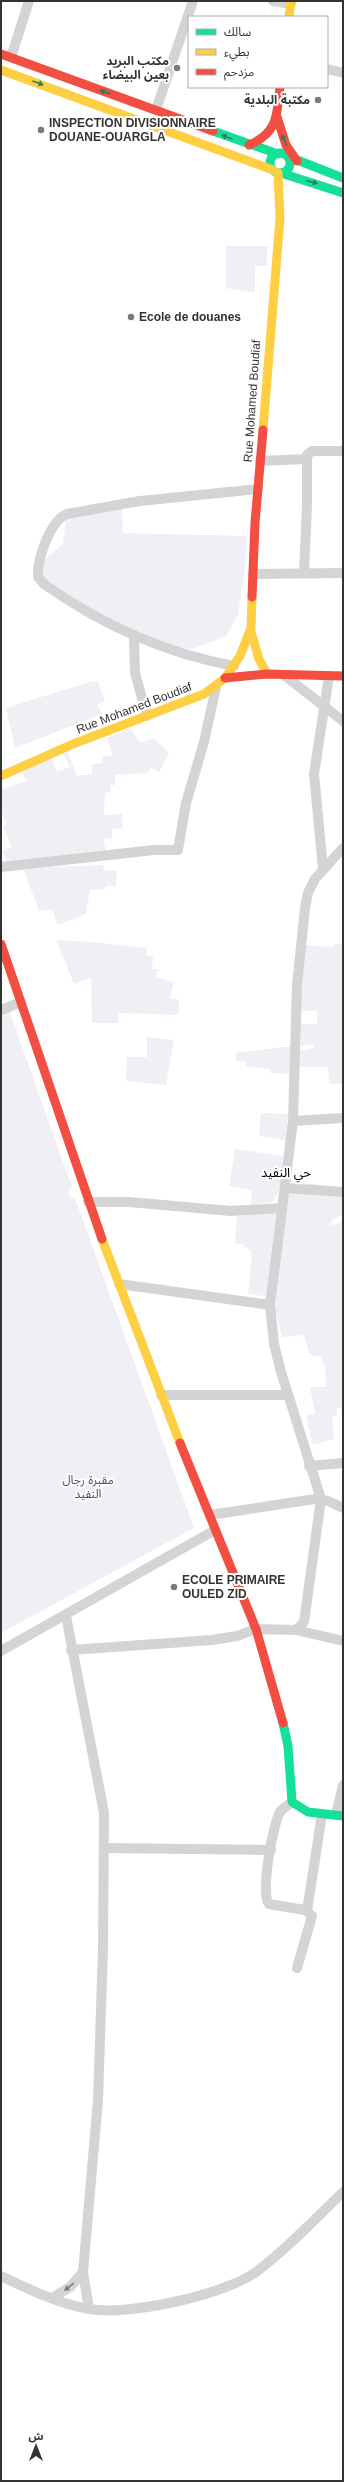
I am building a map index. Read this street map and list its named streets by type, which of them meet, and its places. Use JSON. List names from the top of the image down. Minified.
{"streets":{"main road":["Rue Mohamed Boudiaf"]},"districts":["حي النفيد"],"parks":["مقبرة رجال النفيد"],"places":["مكتب البريد بعين البيضاء","مكتبة البلدية","INSPECTION DIVISIONNAIRE DOUANE-OUARGLA","Ecole de douanes","ECOLE PRIMAIRE OULED ZID"],"legend":["سالك","بطيء","مزدحم"],"north":"top"}
